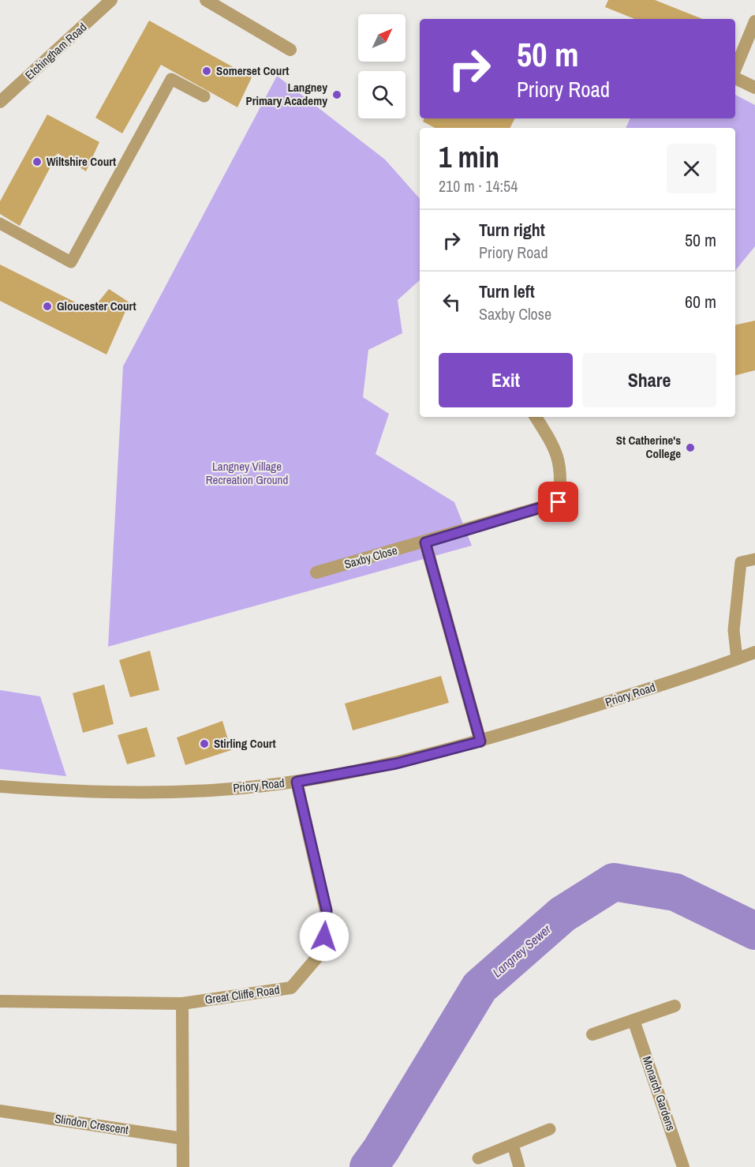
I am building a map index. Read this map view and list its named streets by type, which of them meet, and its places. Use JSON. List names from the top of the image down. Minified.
{"streets":{"street":["Etchingham Road","Saxby Close","Priory Road","Great Cliffe Road","Monarch Gardens","Slindon Crescent"]},"crossings":[["Priory Road","Great Cliffe Road"]],"water":["Langney Sewer"],"parks":["Langney Village Recreation Ground"],"places":["Somerset Court","Langney Primary Academy","Wiltshire Court","Gloucester Court","St Catherine's College","Stirling Court"],"north":"top right","page":{"turn":["50 m","Priory Road"],"heading":["1 min","210 m · 14:54"],"list":[{"name":"Turn right","note":"Priory Road","value":"50 m"},{"name":"Turn left","note":"Saxby Close","value":"60 m"}],"buttons":["Exit","Share"]}}
